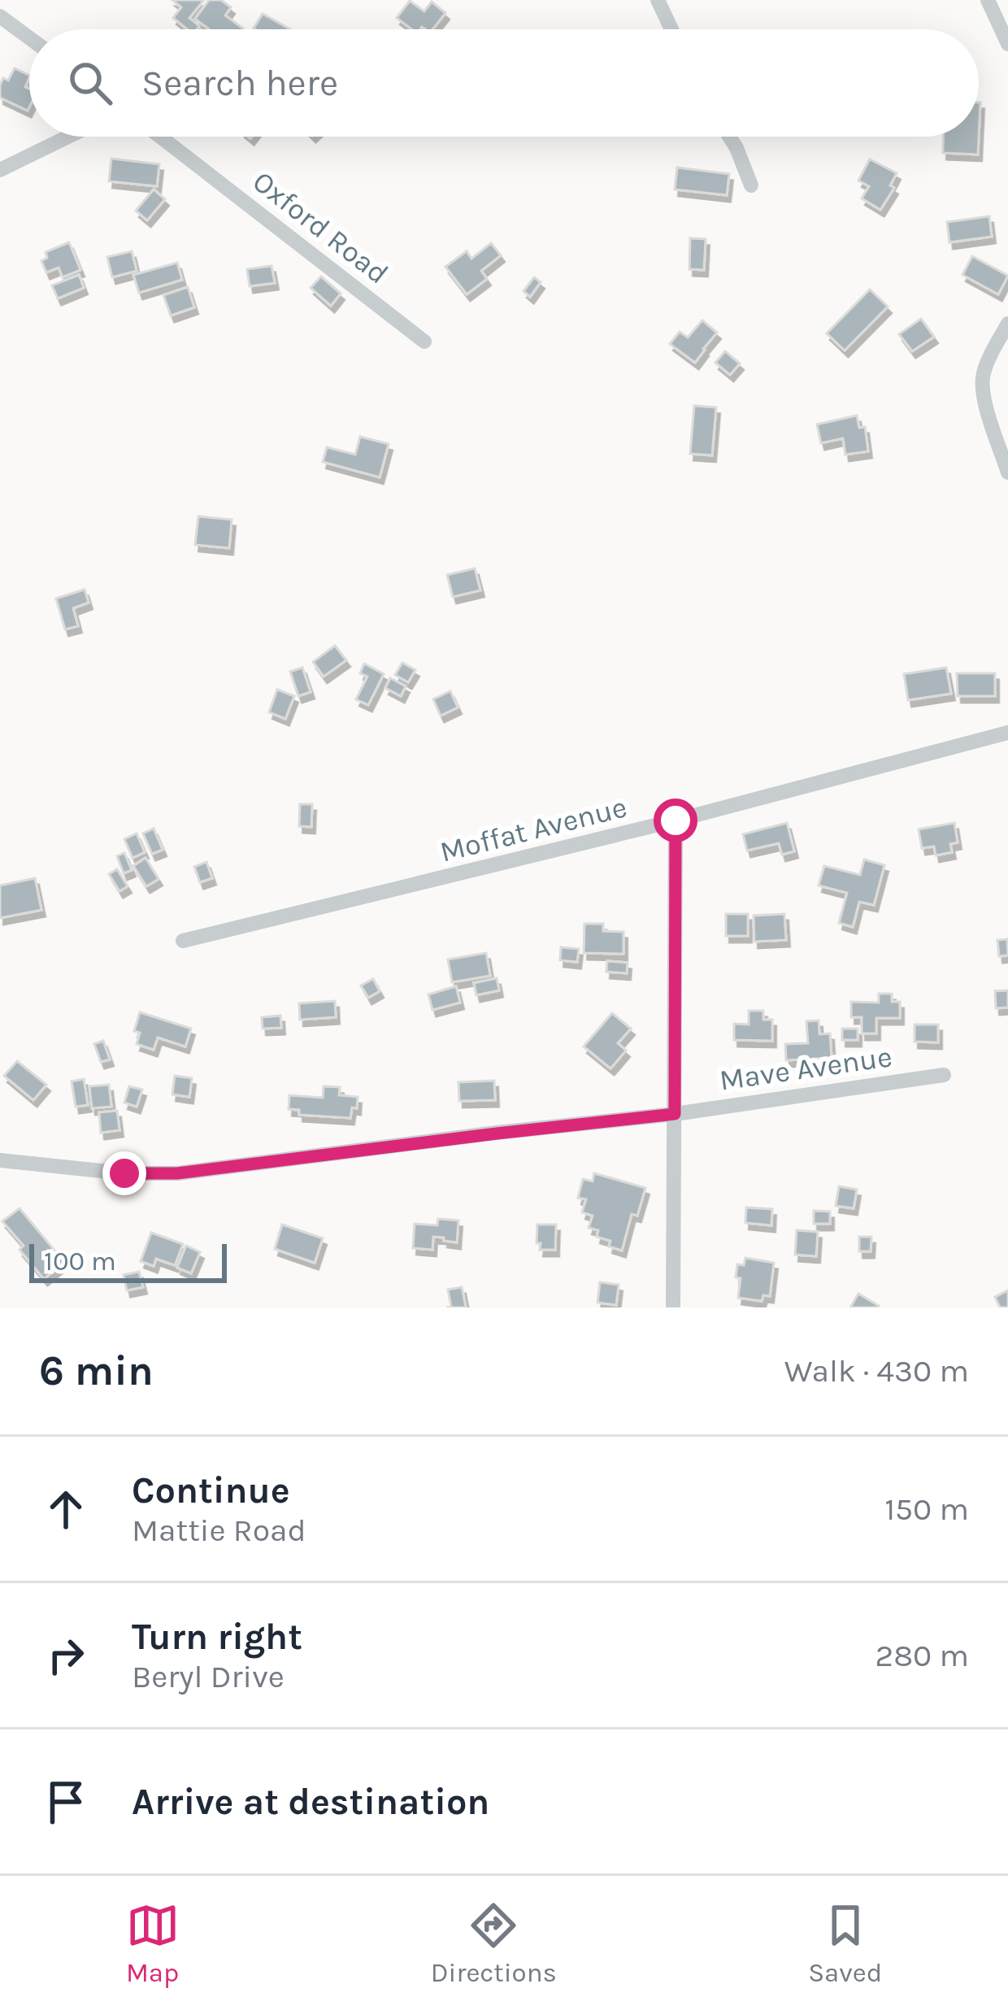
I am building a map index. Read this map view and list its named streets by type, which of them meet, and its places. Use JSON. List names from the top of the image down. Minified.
{"streets":{"street":["Oxford Road","Moffat Avenue","Mave Avenue"]},"scale_bar":"100 m","page":{"search":"Search here","scale":"100 m","heading":["6 min","Walk · 430 m"],"list":[["Continue","Mattie Road","150 m"],["Turn right","Beryl Drive","280 m"],"Arrive at destination"],"nav":["Map","Directions","Saved"]}}
